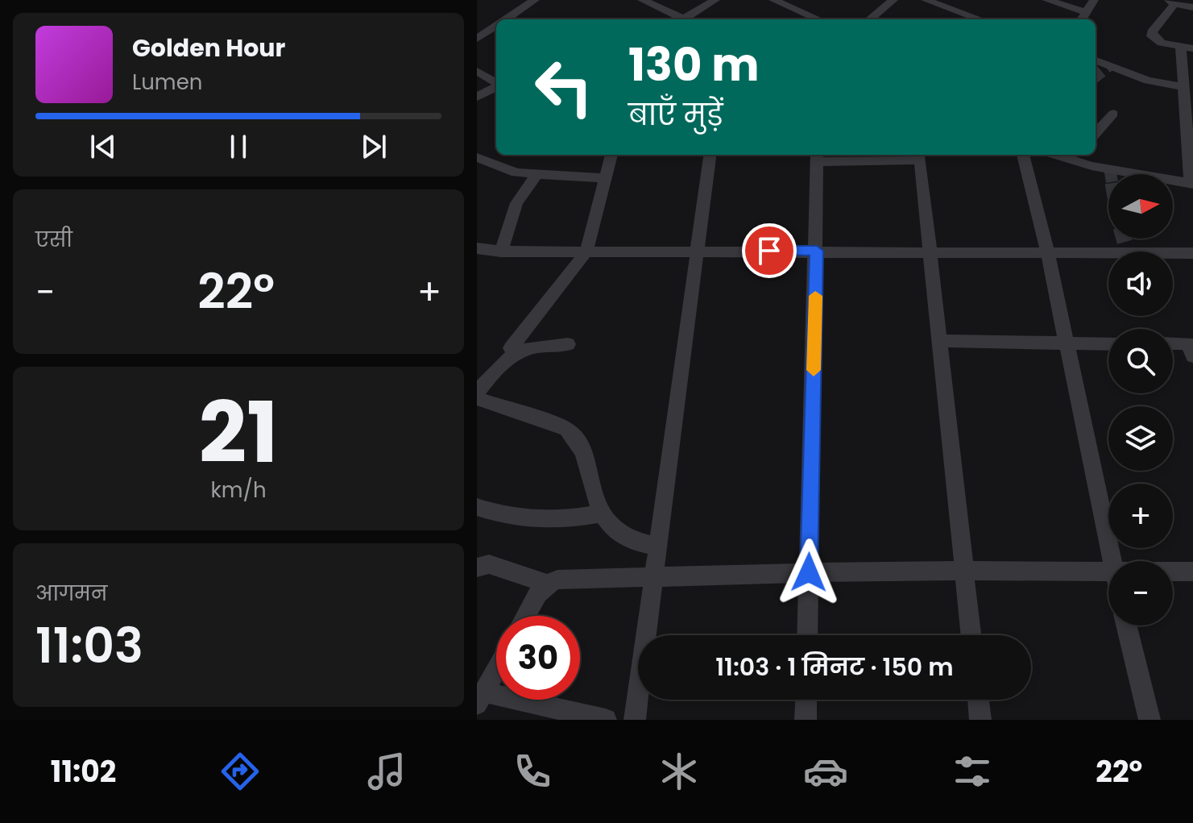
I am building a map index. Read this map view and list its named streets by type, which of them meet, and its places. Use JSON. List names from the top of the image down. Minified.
{"north":"right","page":{"turn":["130 m","बाएँ मुड़ें"],"song":["Golden Hour","Lumen"],"map_buttons":["+","−"],"tile":["एसी",["21","km/h"],["आगमन","11:03"]],"heat":["−","22°","+"],"limit":"30","trip":"11:03 · 1 मिनट · 150 m","tabs":["11:02","22°"]}}
